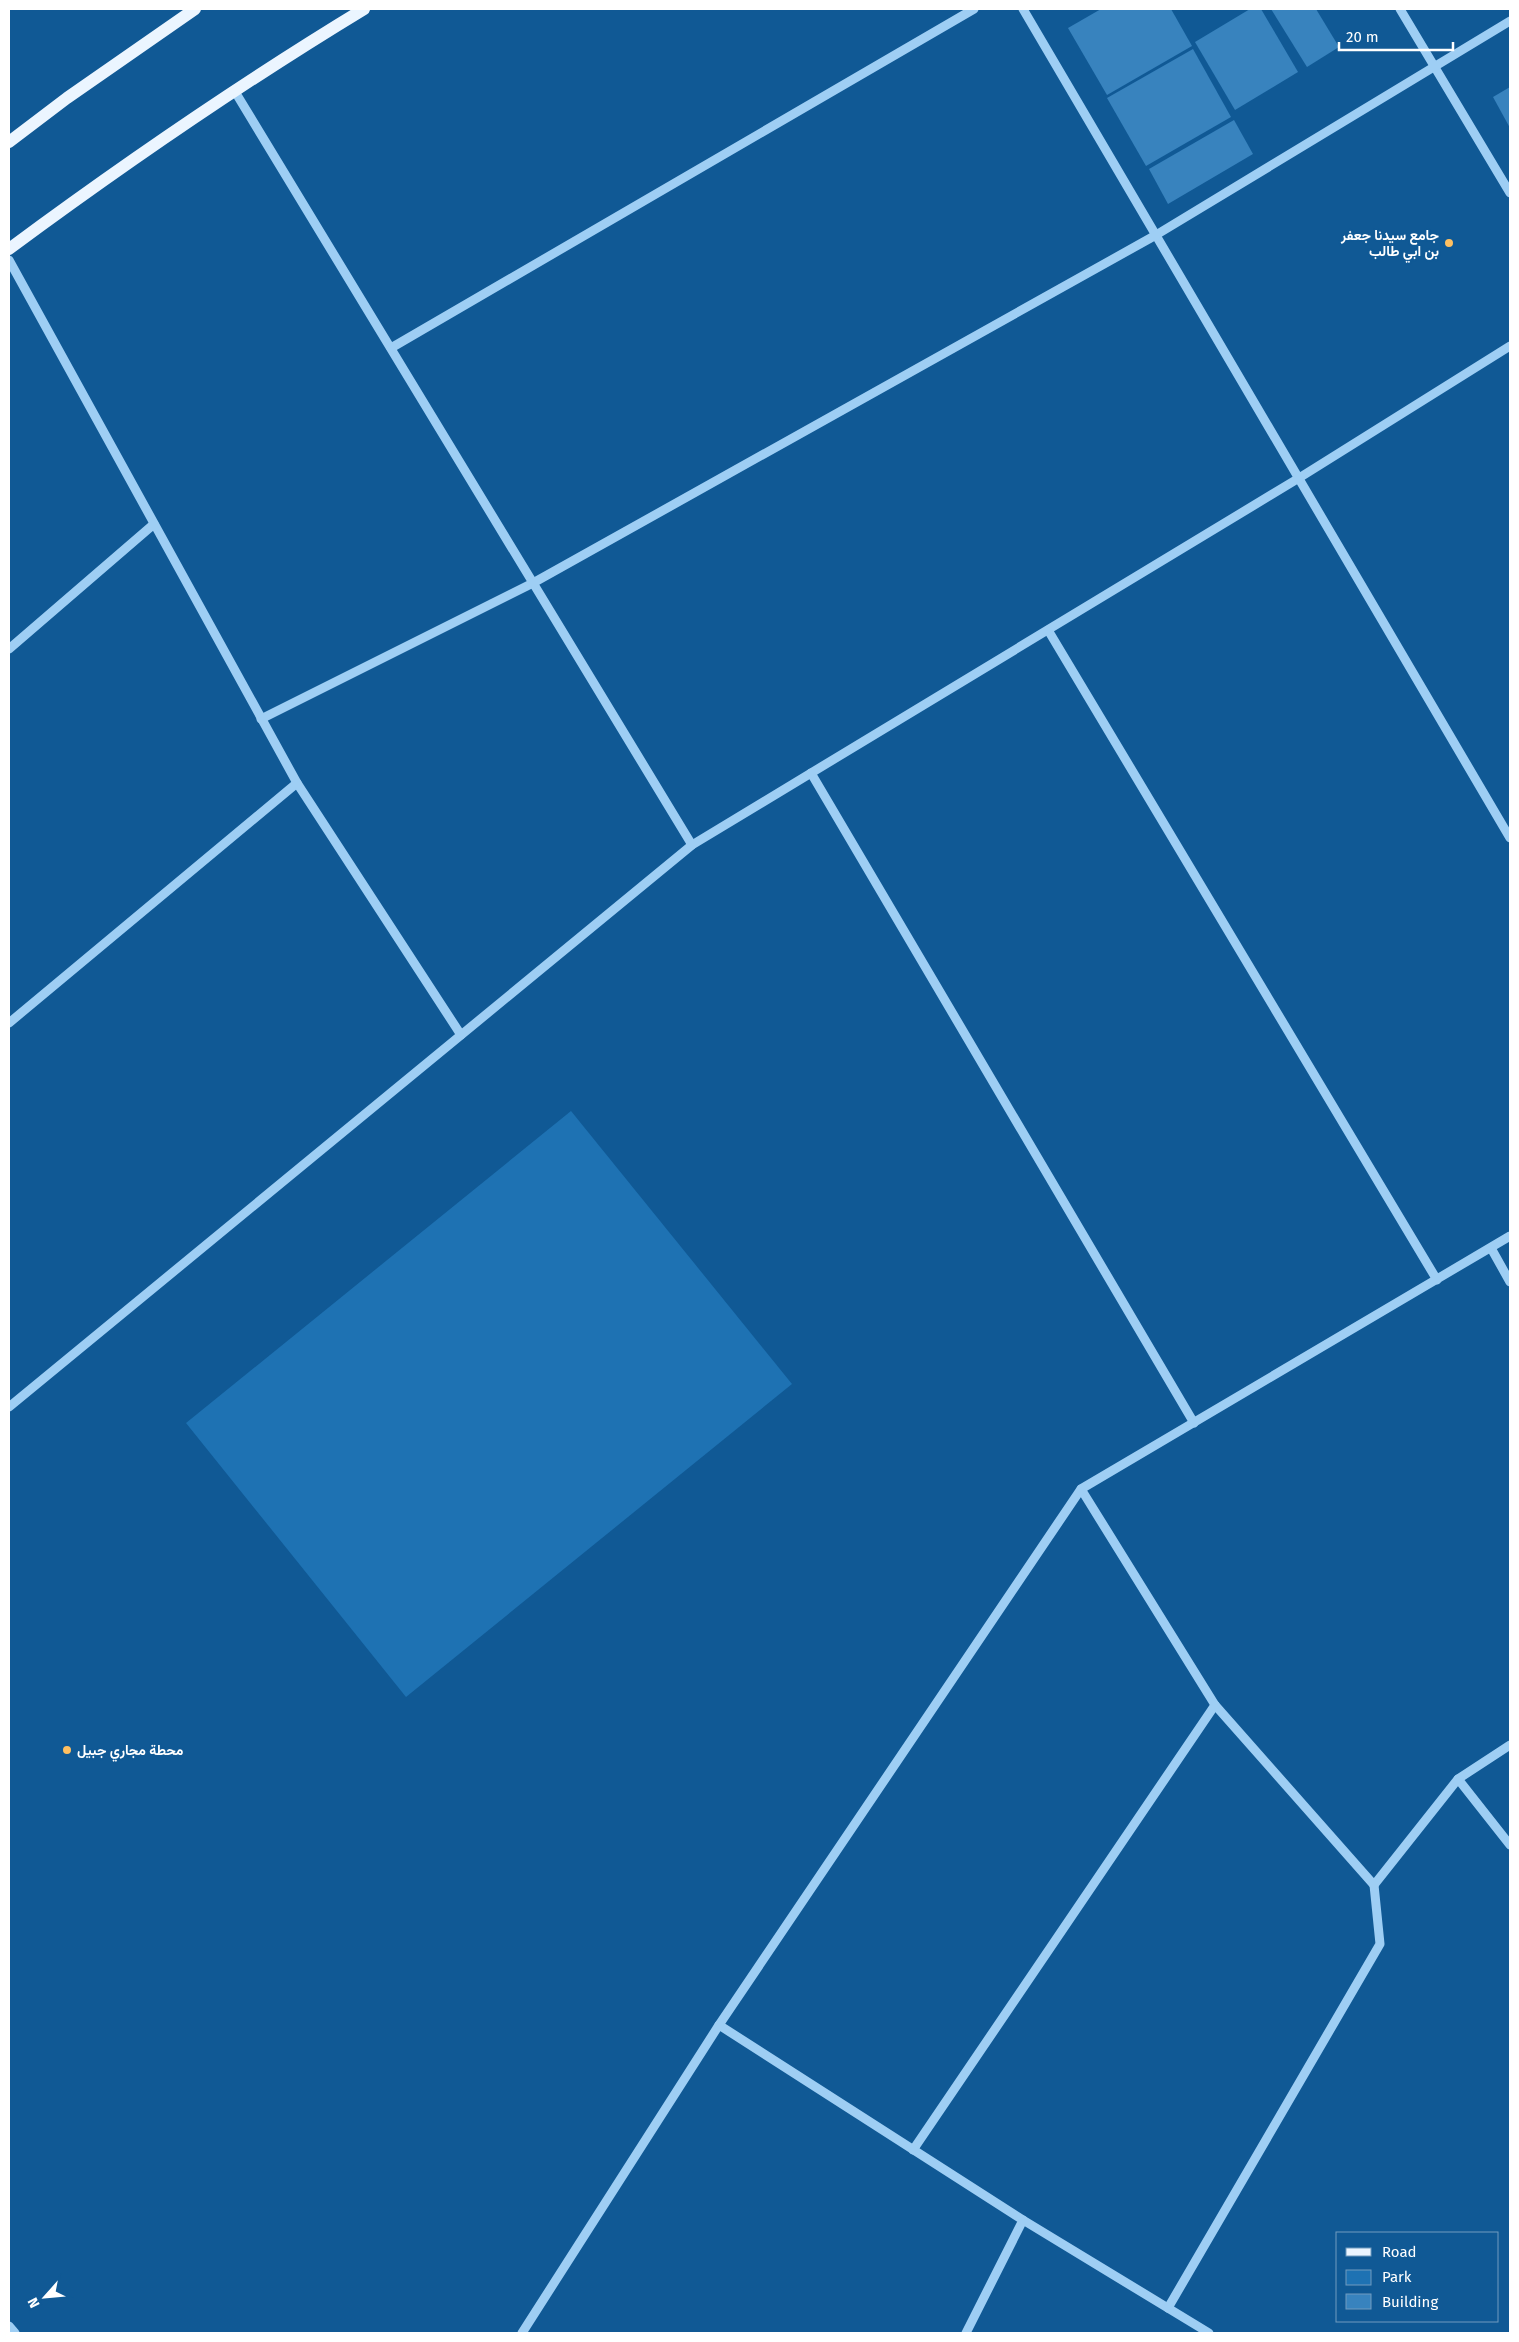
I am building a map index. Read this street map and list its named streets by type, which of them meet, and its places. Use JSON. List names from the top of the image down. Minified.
{"places":["جامع سيدنا جعفر بن ابي طالب","محطة مجاري جبيل"],"legend":["Road","Park","Building"],"scale_bar":"20 m","north":"bottom left"}
